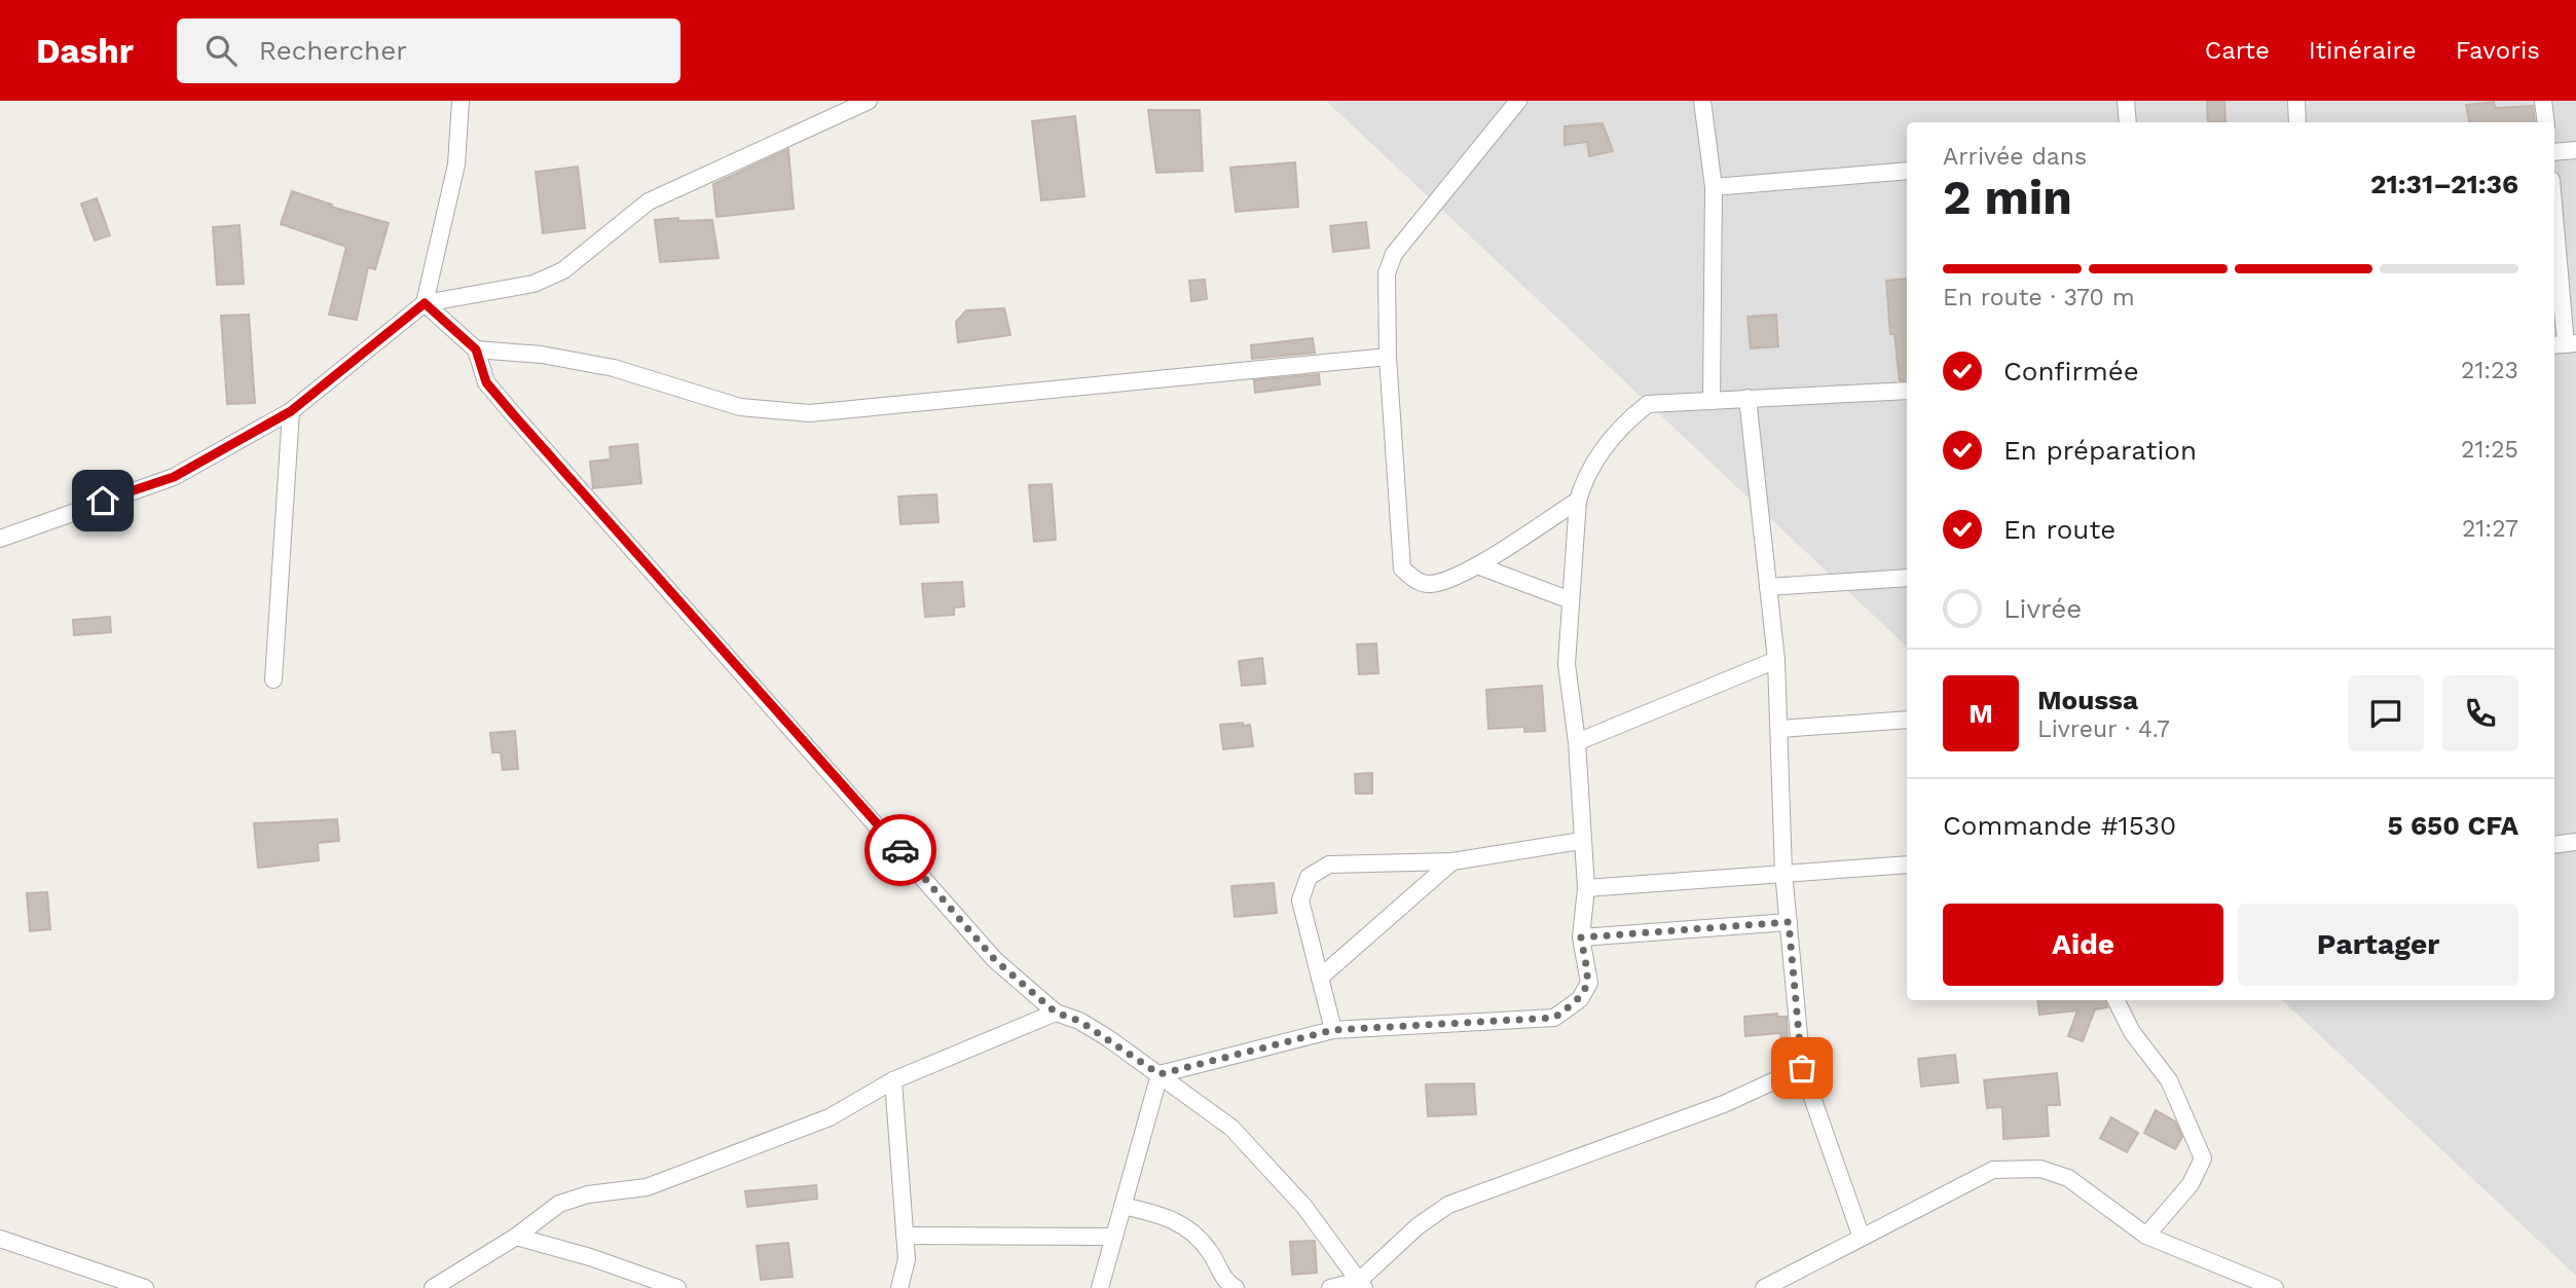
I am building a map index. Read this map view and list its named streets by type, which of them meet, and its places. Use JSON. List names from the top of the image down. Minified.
{"page":{"header":"Dashr","search":"Rechercher","nav":["Carte","Itinéraire","Favoris"],"heading":["2 min","Arrivée dans","21:31–21:36"],"panel":["Moussa","Livreur · 4.7","Commande #1530","5 650 CFA"],"bar":"En route · 370 m","list":[["Confirmée","21:23"],["En préparation","21:25"],["En route","21:27"],"Livrée"],"round":"M","buttons":["Aide","Partager"]}}
